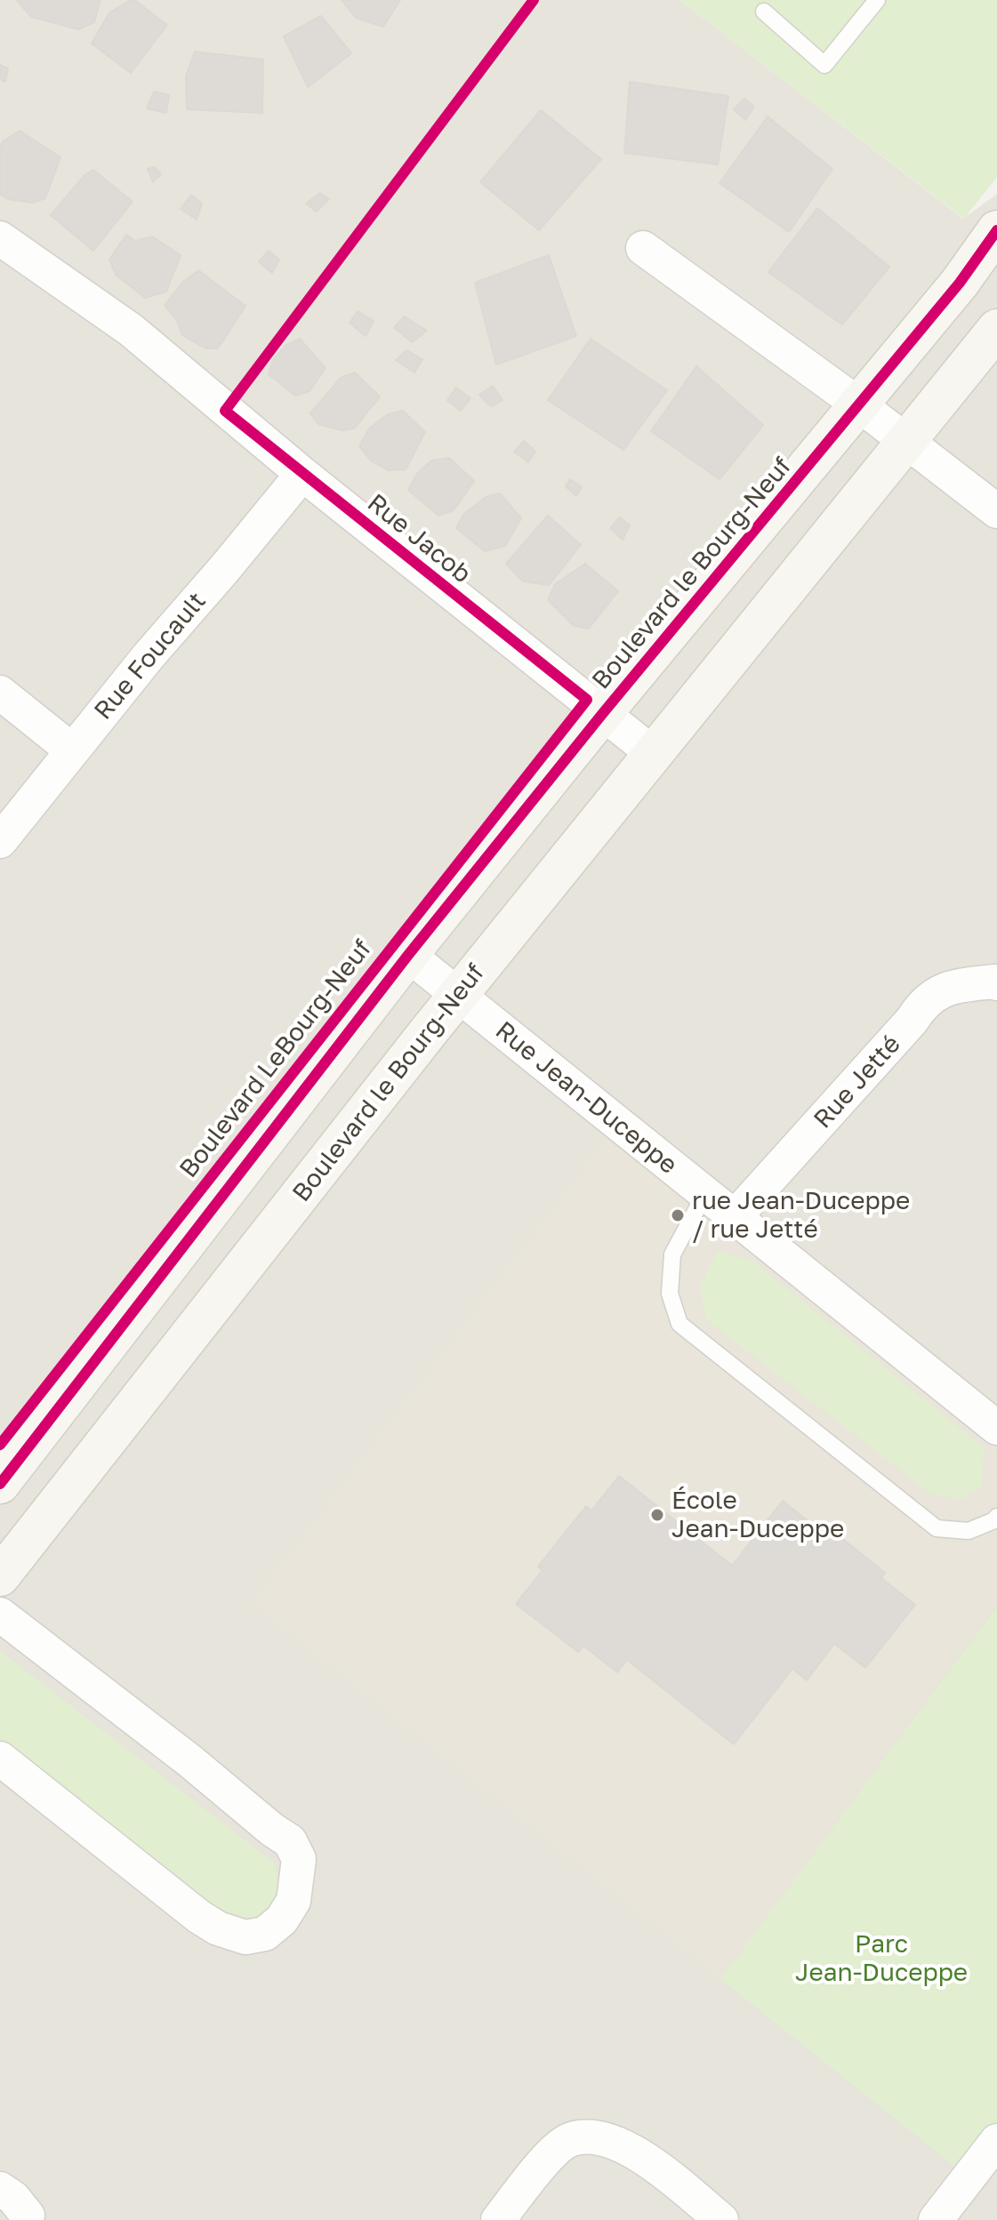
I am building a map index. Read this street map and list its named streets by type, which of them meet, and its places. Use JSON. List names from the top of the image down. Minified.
{"streets":{"street":["Rue Jacob","Boulevard le Bourg-Neuf","Rue Foucault","Rue Jetté","Rue Jean-Duceppe"],"cycle path":["Boulevard LeBourg-Neuf"]},"crossings":[["Rue Jacob","Boulevard le Bourg-Neuf"],["Rue Jacob","Rue Foucault"],["Boulevard le Bourg-Neuf","Rue Jean-Duceppe"],["Rue Jetté","Rue Jean-Duceppe"]],"parks":["Parc Jean-Duceppe"],"places":["rue Jean-Duceppe / rue Jetté","École Jean-Duceppe"]}
